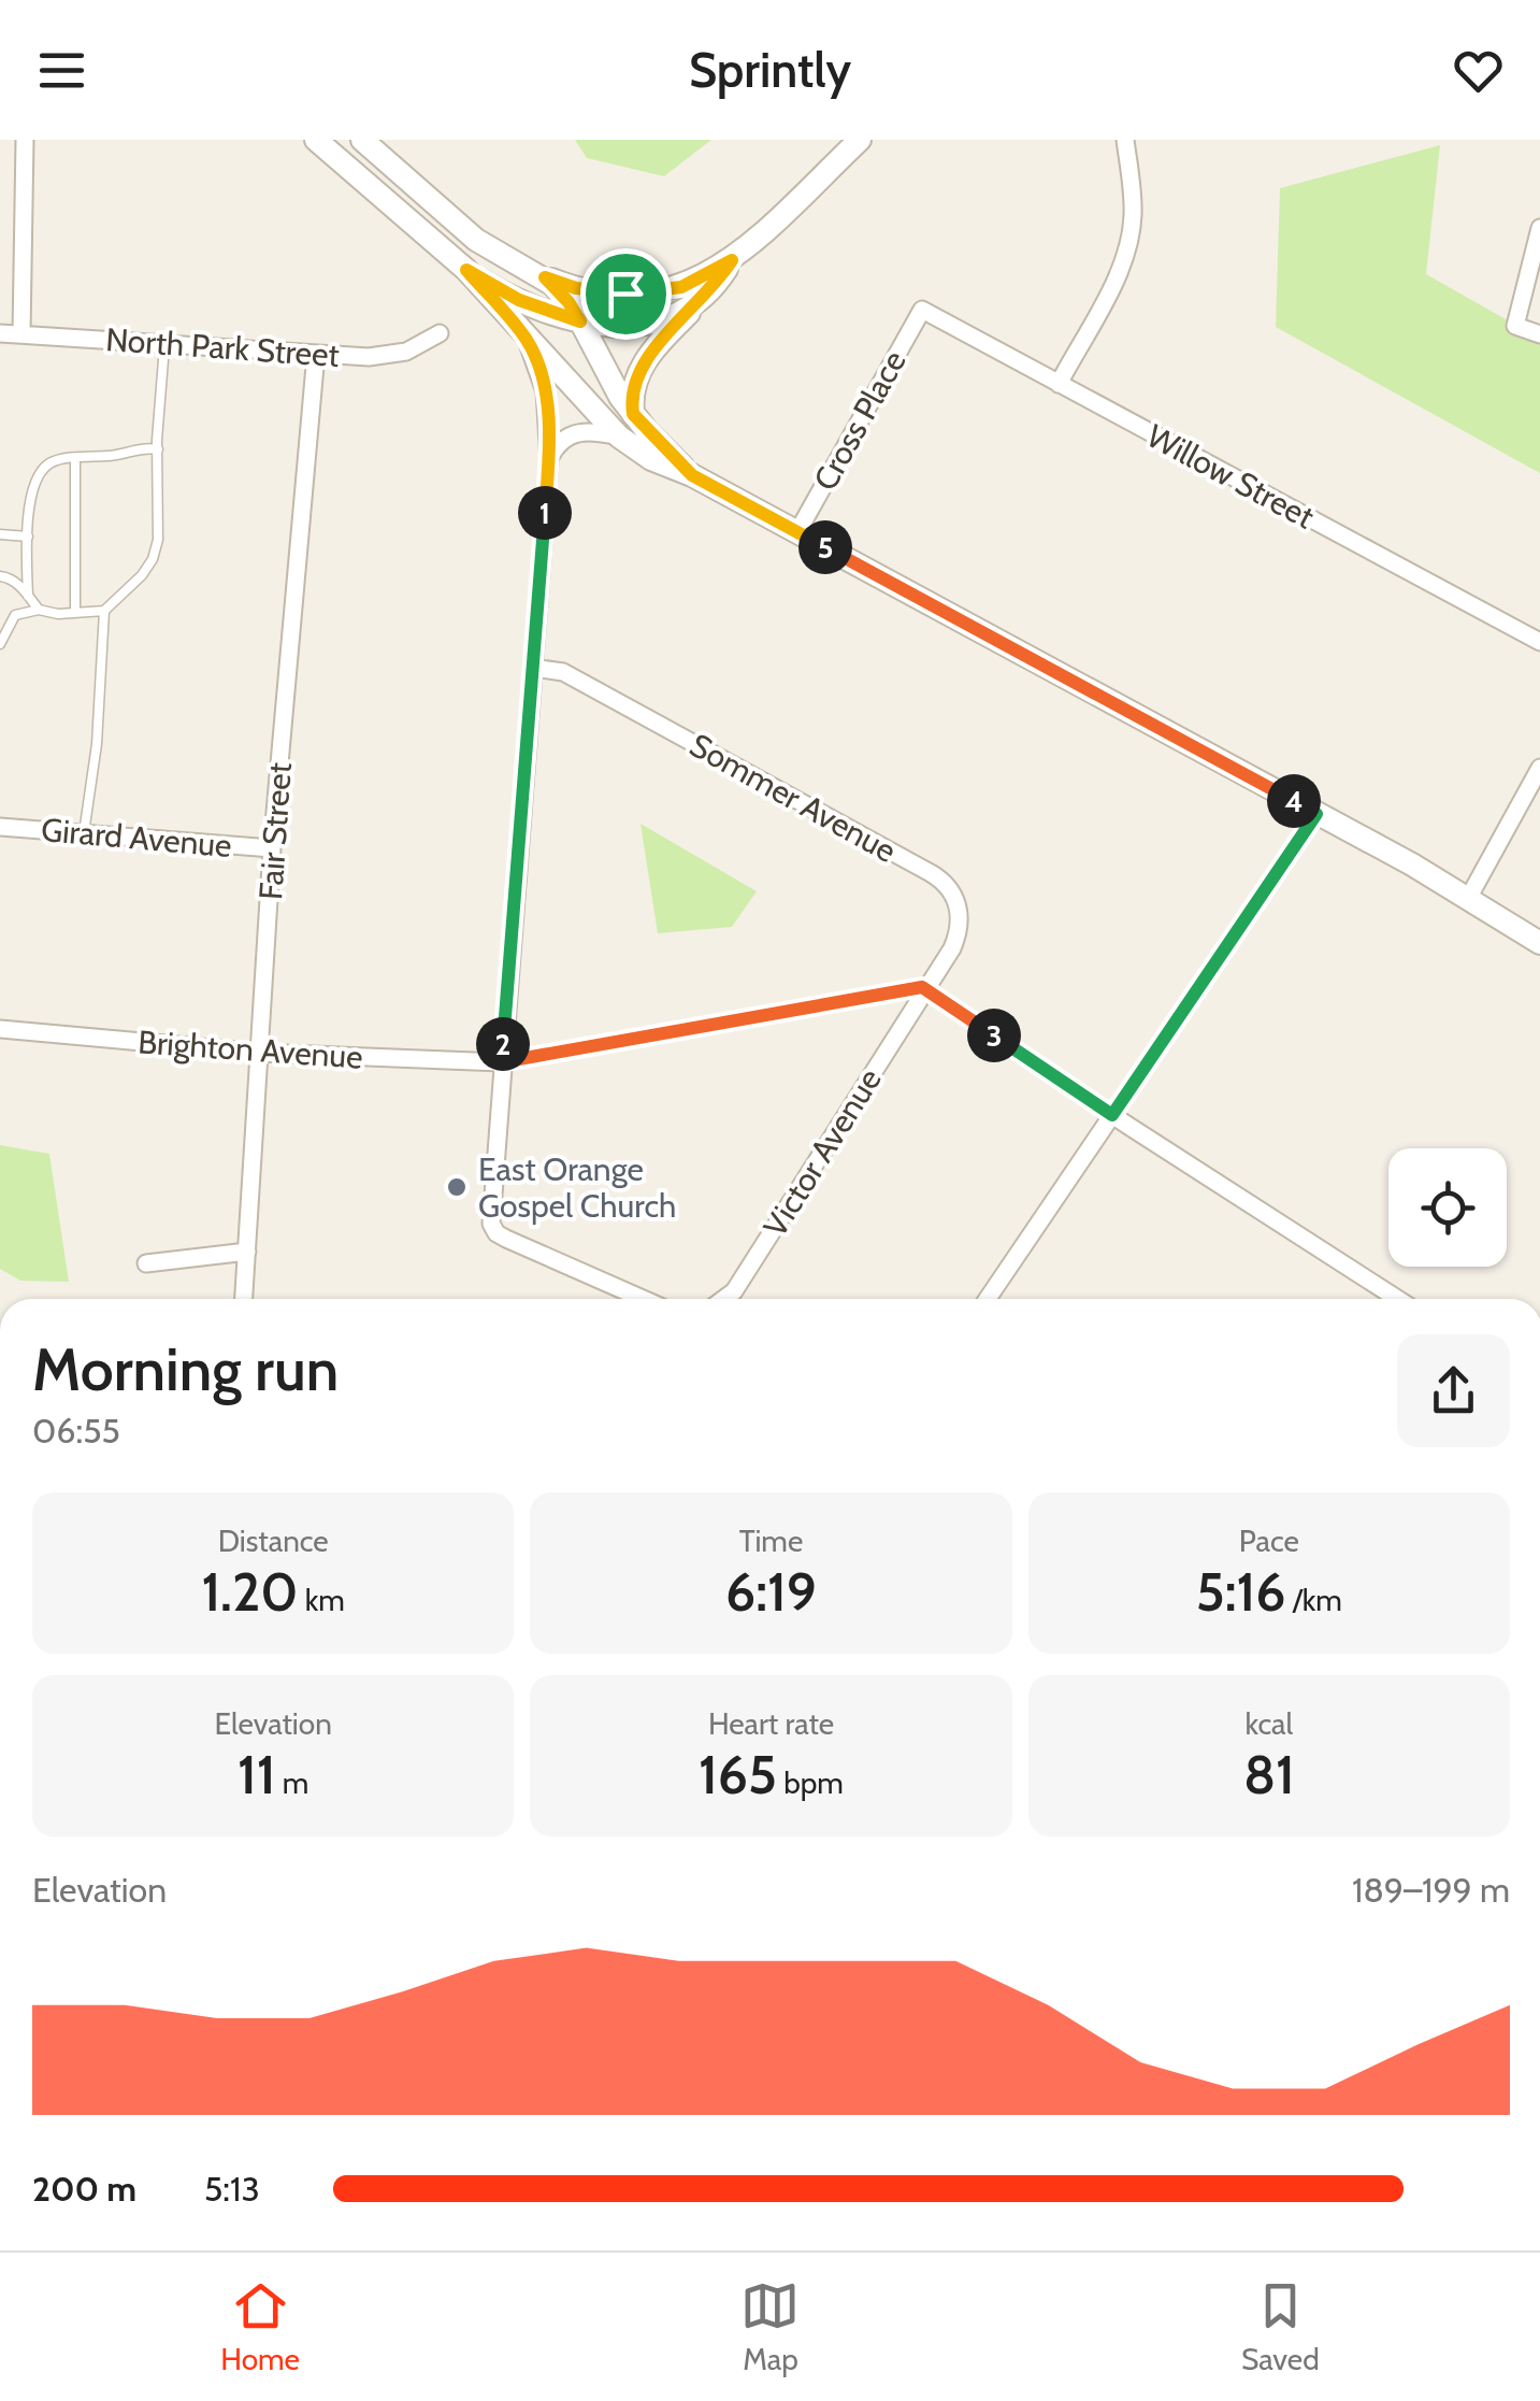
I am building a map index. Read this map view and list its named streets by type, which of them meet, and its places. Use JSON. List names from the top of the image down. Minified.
{"streets":{"street":["North Park Street","Cross Place","Willow Street","Sommer Avenue","Fair Street","Girard Avenue","Brighton Avenue","Victor Avenue"]},"crossings":[["North Park Street","Fair Street"],["Cross Place","Willow Street"],["Sommer Avenue","Brighton Avenue"],["Sommer Avenue","Victor Avenue"],["Fair Street","Girard Avenue"],["Fair Street","Brighton Avenue"],["Brighton Avenue","Victor Avenue"]],"places":["East Orange Gospel Church"],"page":{"header":"Sprintly","pins":["1","5","4","3","2"],"heading":["Morning run","06:55"],"stats":[["Distance","1.20 km"],["Time","6:19"],["Pace","5:16 /km"],["Elevation","11 m"],["Heart rate","165 bpm"],["kcal","81"]],"chart":["Elevation","189–199 m"],"list":[{"name":"200 m","note":"5:13"}],"tabs":["Home","Map","Saved"]}}
